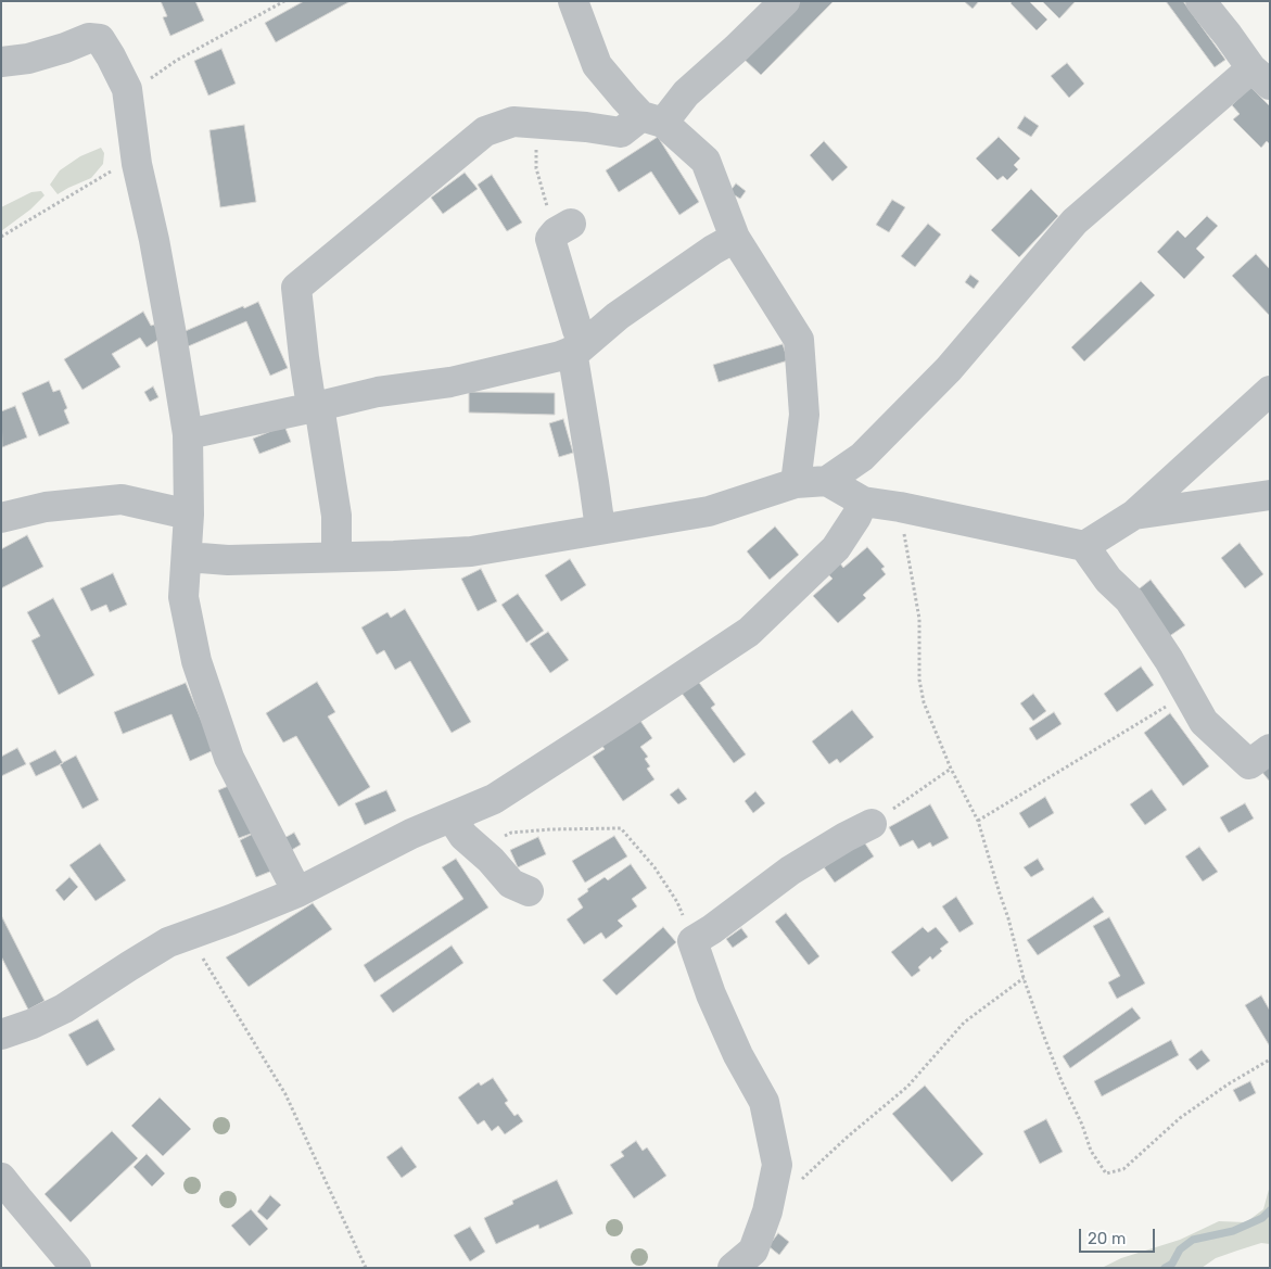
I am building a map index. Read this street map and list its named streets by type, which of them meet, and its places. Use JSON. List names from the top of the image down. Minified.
{"scale_bar":"20 m"}
